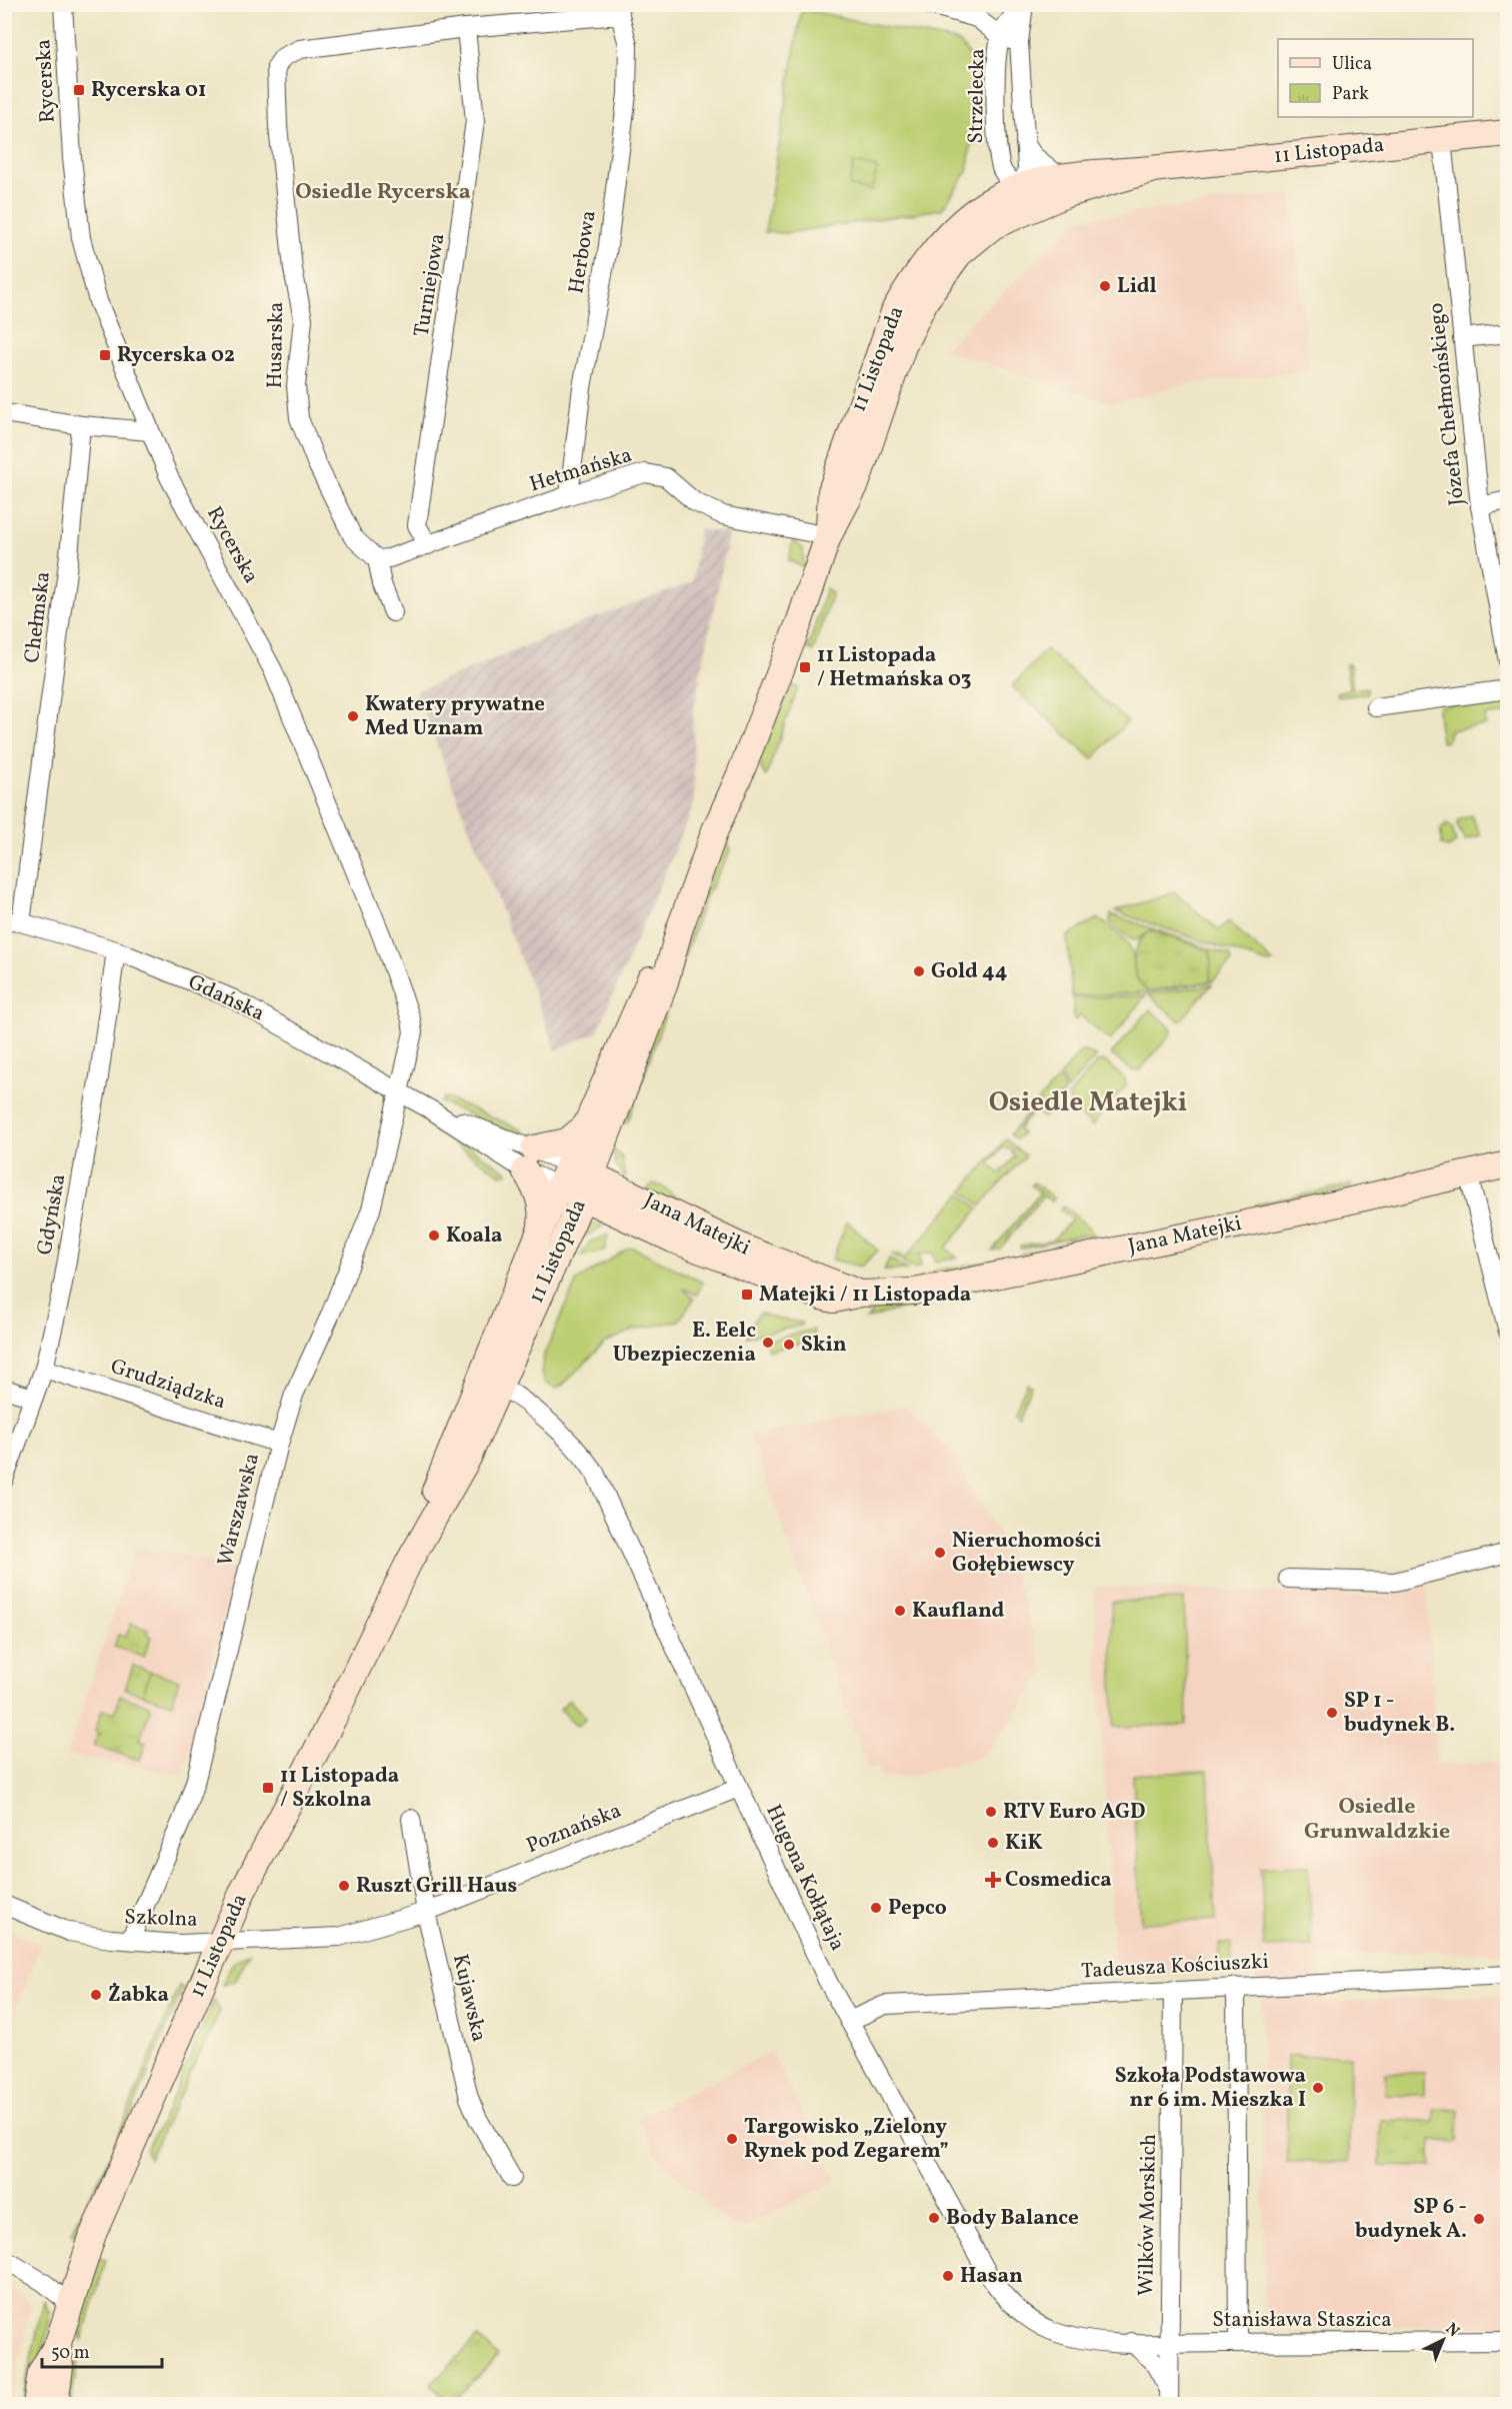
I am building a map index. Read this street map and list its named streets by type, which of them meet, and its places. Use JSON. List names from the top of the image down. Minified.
{"streets":{"street":["Rycerska","Strzelecka","11 Listopada","Herbowa","Turniejowa","Husarska","Józefa Chełmońskiego","Hetmańska","Chełmska","Gdańska","Gdyńska","Jana Matejki","Grudziądzka","Warszawska","Poznańska","Hugona Kołłątaja","Szkolna","Tadeusza Kościuszki","Kujawska","Wilków Morskich","Stanisława Staszica"]},"crossings":[["Rycerska","Gdańska"],["Rycerska","Warszawska"],["Strzelecka","11 Listopada"],["11 Listopada","Józefa Chełmońskiego"],["11 Listopada","Hetmańska"],["11 Listopada","Gdańska"],["11 Listopada","Jana Matejki"],["11 Listopada","Hugona Kołłątaja"],["11 Listopada","Szkolna"],["Herbowa","Hetmańska"],["Turniejowa","Husarska"],["Turniejowa","Hetmańska"],["Husarska","Hetmańska"],["Chełmska","Gdańska"],["Gdańska","Gdyńska"],["Gdańska","Jana Matejki"],["Gdańska","Warszawska"],["Gdyńska","Grudziądzka"],["Grudziądzka","Warszawska"],["Warszawska","Szkolna"],["Poznańska","Hugona Kołłątaja"],["Poznańska","Szkolna"],["Poznańska","Kujawska"],["Hugona Kołłątaja","Tadeusza Kościuszki"],["Hugona Kołłątaja","Wilków Morskich"],["Hugona Kołłątaja","Stanisława Staszica"],["Szkolna","Kujawska"],["Tadeusza Kościuszki","Wilków Morskich"],["Wilków Morskich","Stanisława Staszica"]],"districts":["Osiedle Rycerska","Osiedle Matejki","Osiedle Grunwaldzkie"],"places":{"transit":["Rycerska 01","Rycerska 02","11 Listopada / Hetmańska 03","Matejki / 11 Listopada","11 Listopada / Szkolna"],"other":["Lidl","Kwatery prywatne Med Uznam","Gold 44","Koala","E. Eelc Ubezpieczenia","Skin","Nieruchomości Gołębiewscy","Kaufland","SP 1 - budynek B.","RTV Euro AGD","KiK","Ruszt Grill Haus","Pepco","Żabka","Szkoła Podstawowa nr 6 im. Mieszka I","Targowisko „Zielony Rynek pod Zegarem”","Body Balance","SP 6 - budynek A.","Hasan"],"health":["Cosmedica"]},"legend":["Ulica","Park"],"scale_bar":"50 m","north":"top right"}
